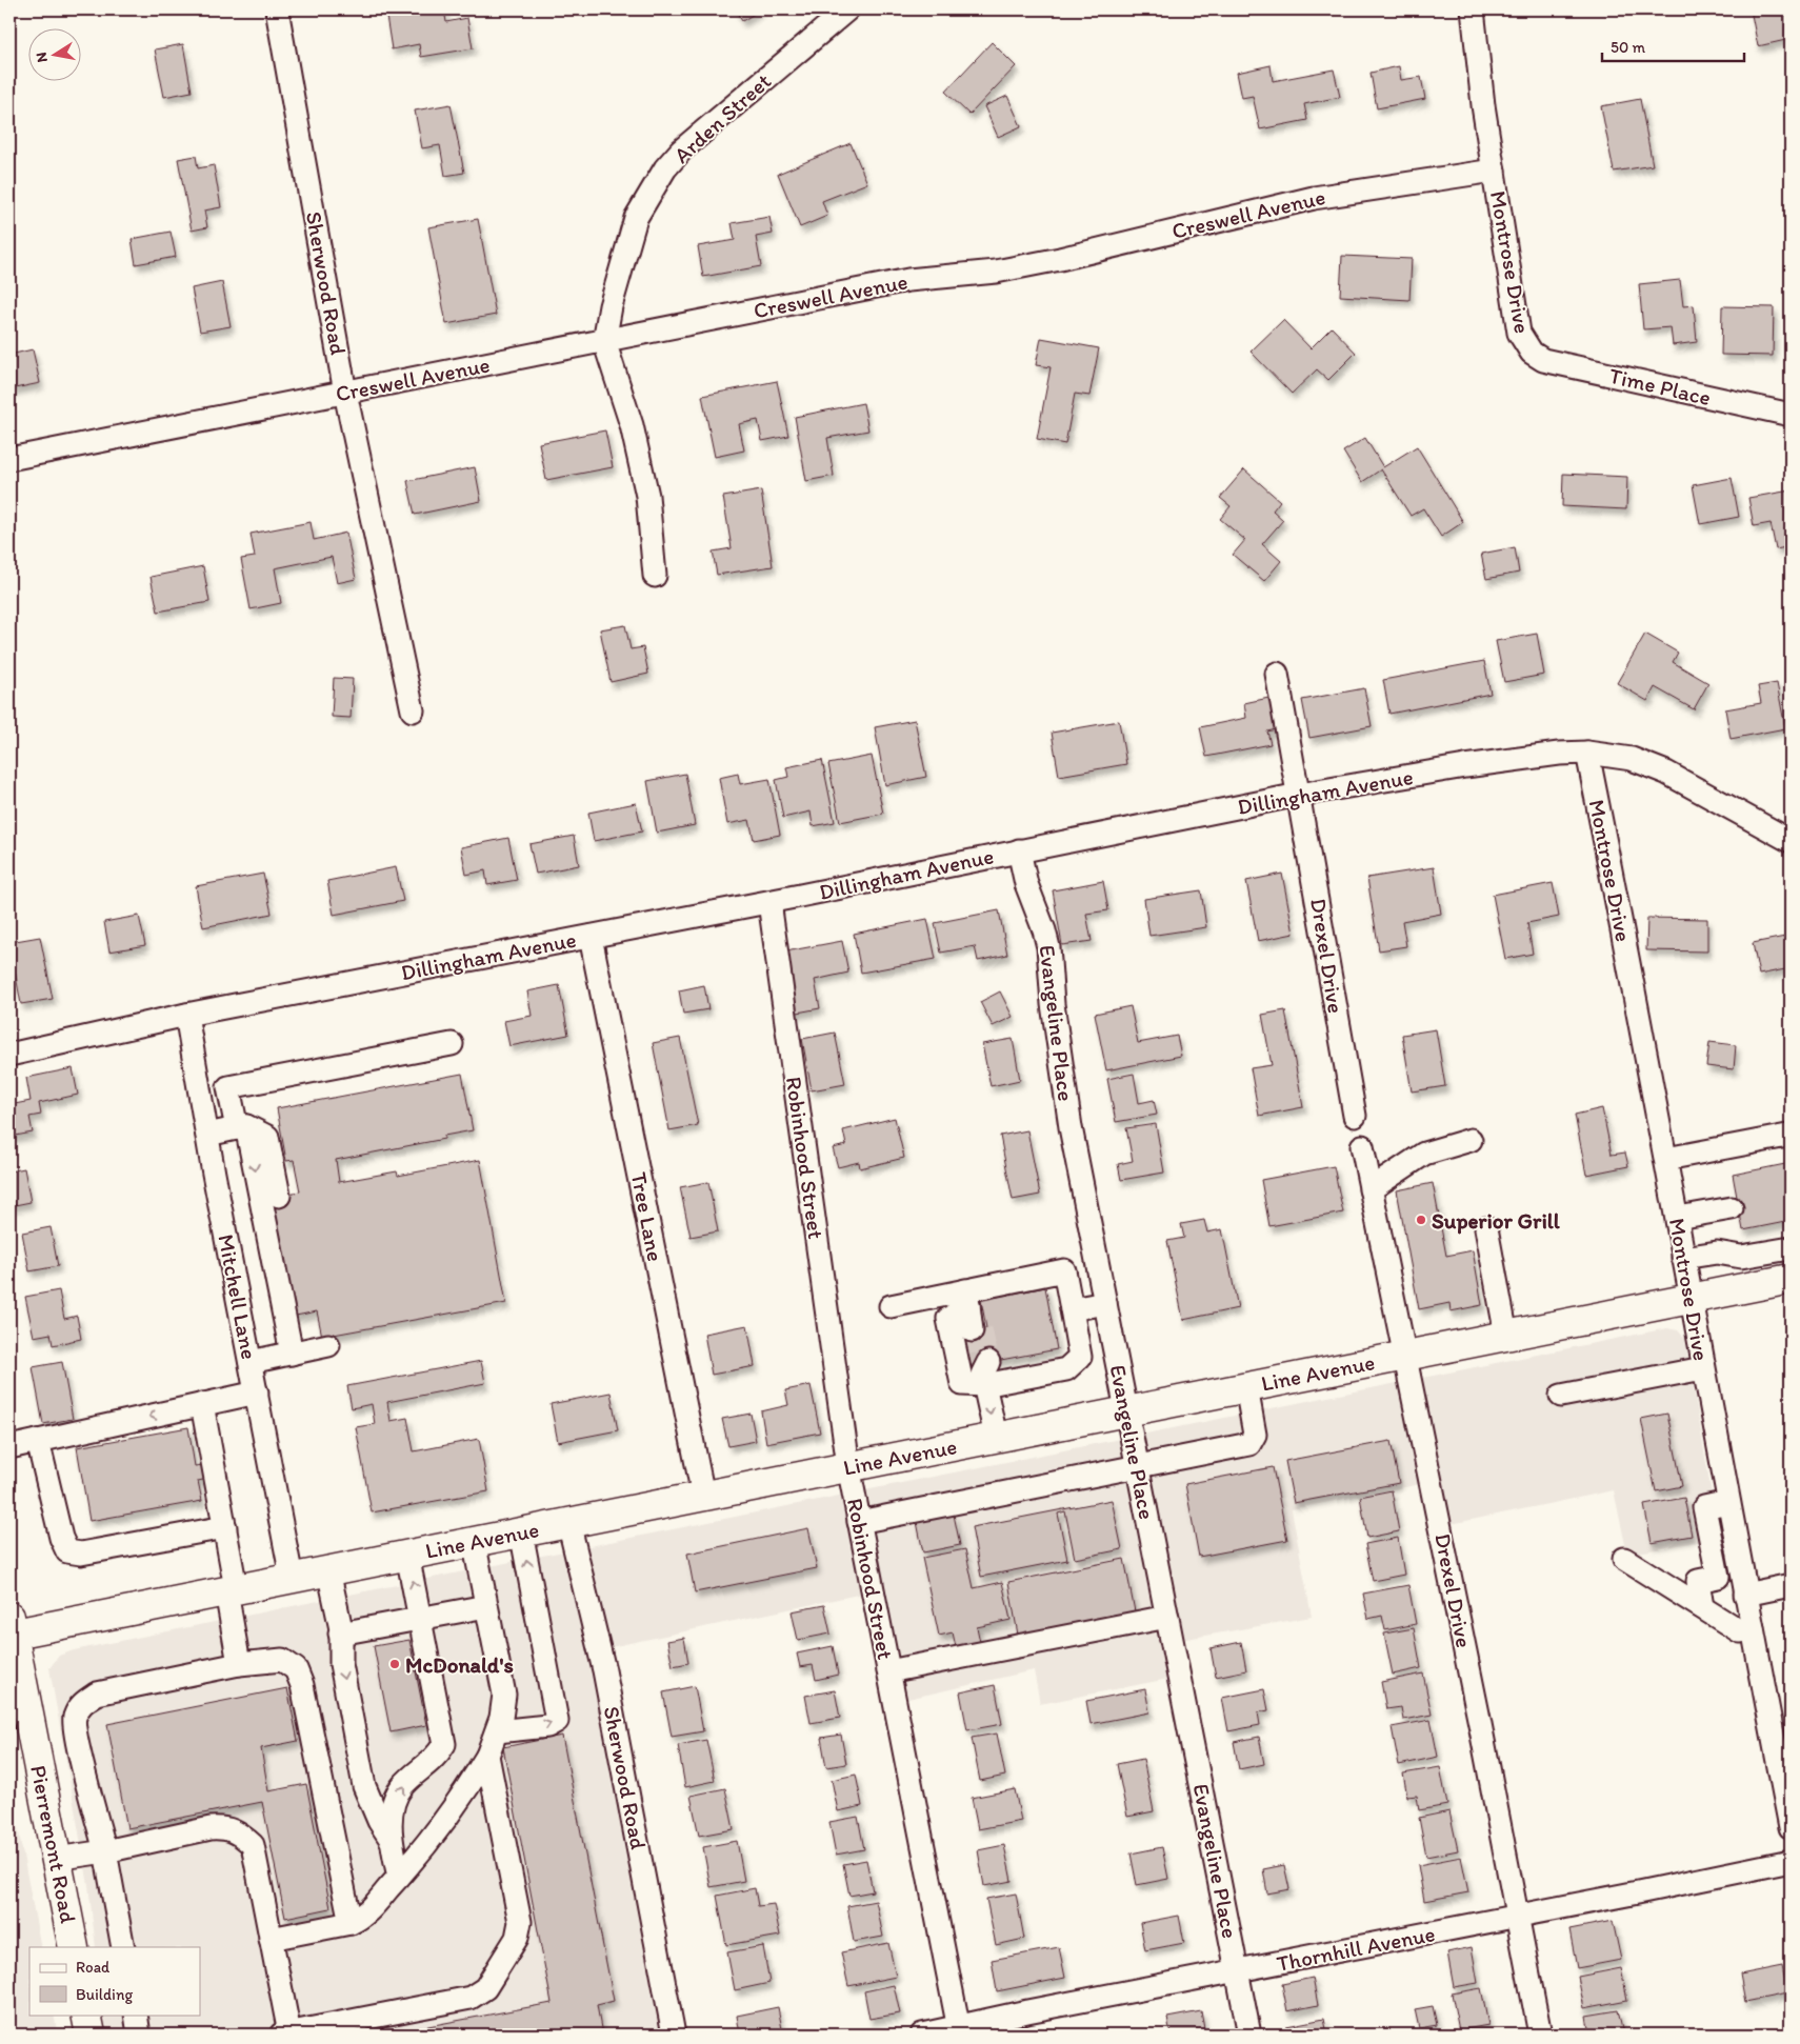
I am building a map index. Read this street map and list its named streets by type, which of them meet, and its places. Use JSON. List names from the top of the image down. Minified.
{"streets":{"main road":["Line Avenue","Pierremont Road"],"street":["Arden Street","Creswell Avenue","Montrose Drive","Sherwood Road","Time Place","Dillingham Avenue","Drexel Drive","Evangeline Place","Robinhood Street","Tree Lane","Mitchell Lane","Thornhill Avenue"]},"crossings":[["Arden Street","Creswell Avenue"],["Creswell Avenue","Montrose Drive"],["Creswell Avenue","Sherwood Road"],["Montrose Drive","Time Place"],["Montrose Drive","Dillingham Avenue"],["Montrose Drive","Line Avenue"],["Sherwood Road","Line Avenue"],["Dillingham Avenue","Drexel Drive"],["Dillingham Avenue","Evangeline Place"],["Dillingham Avenue","Robinhood Street"],["Dillingham Avenue","Tree Lane"],["Dillingham Avenue","Mitchell Lane"],["Drexel Drive","Line Avenue"],["Drexel Drive","Thornhill Avenue"],["Evangeline Place","Line Avenue"],["Evangeline Place","Thornhill Avenue"],["Robinhood Street","Line Avenue"],["Robinhood Street","Thornhill Avenue"],["Tree Lane","Line Avenue"],["Mitchell Lane","Line Avenue"],["Line Avenue","Pierremont Road"]],"places":["Superior Grill","McDonald's"],"legend":["Road","Building"],"scale_bar":"50 m","north":"left"}
